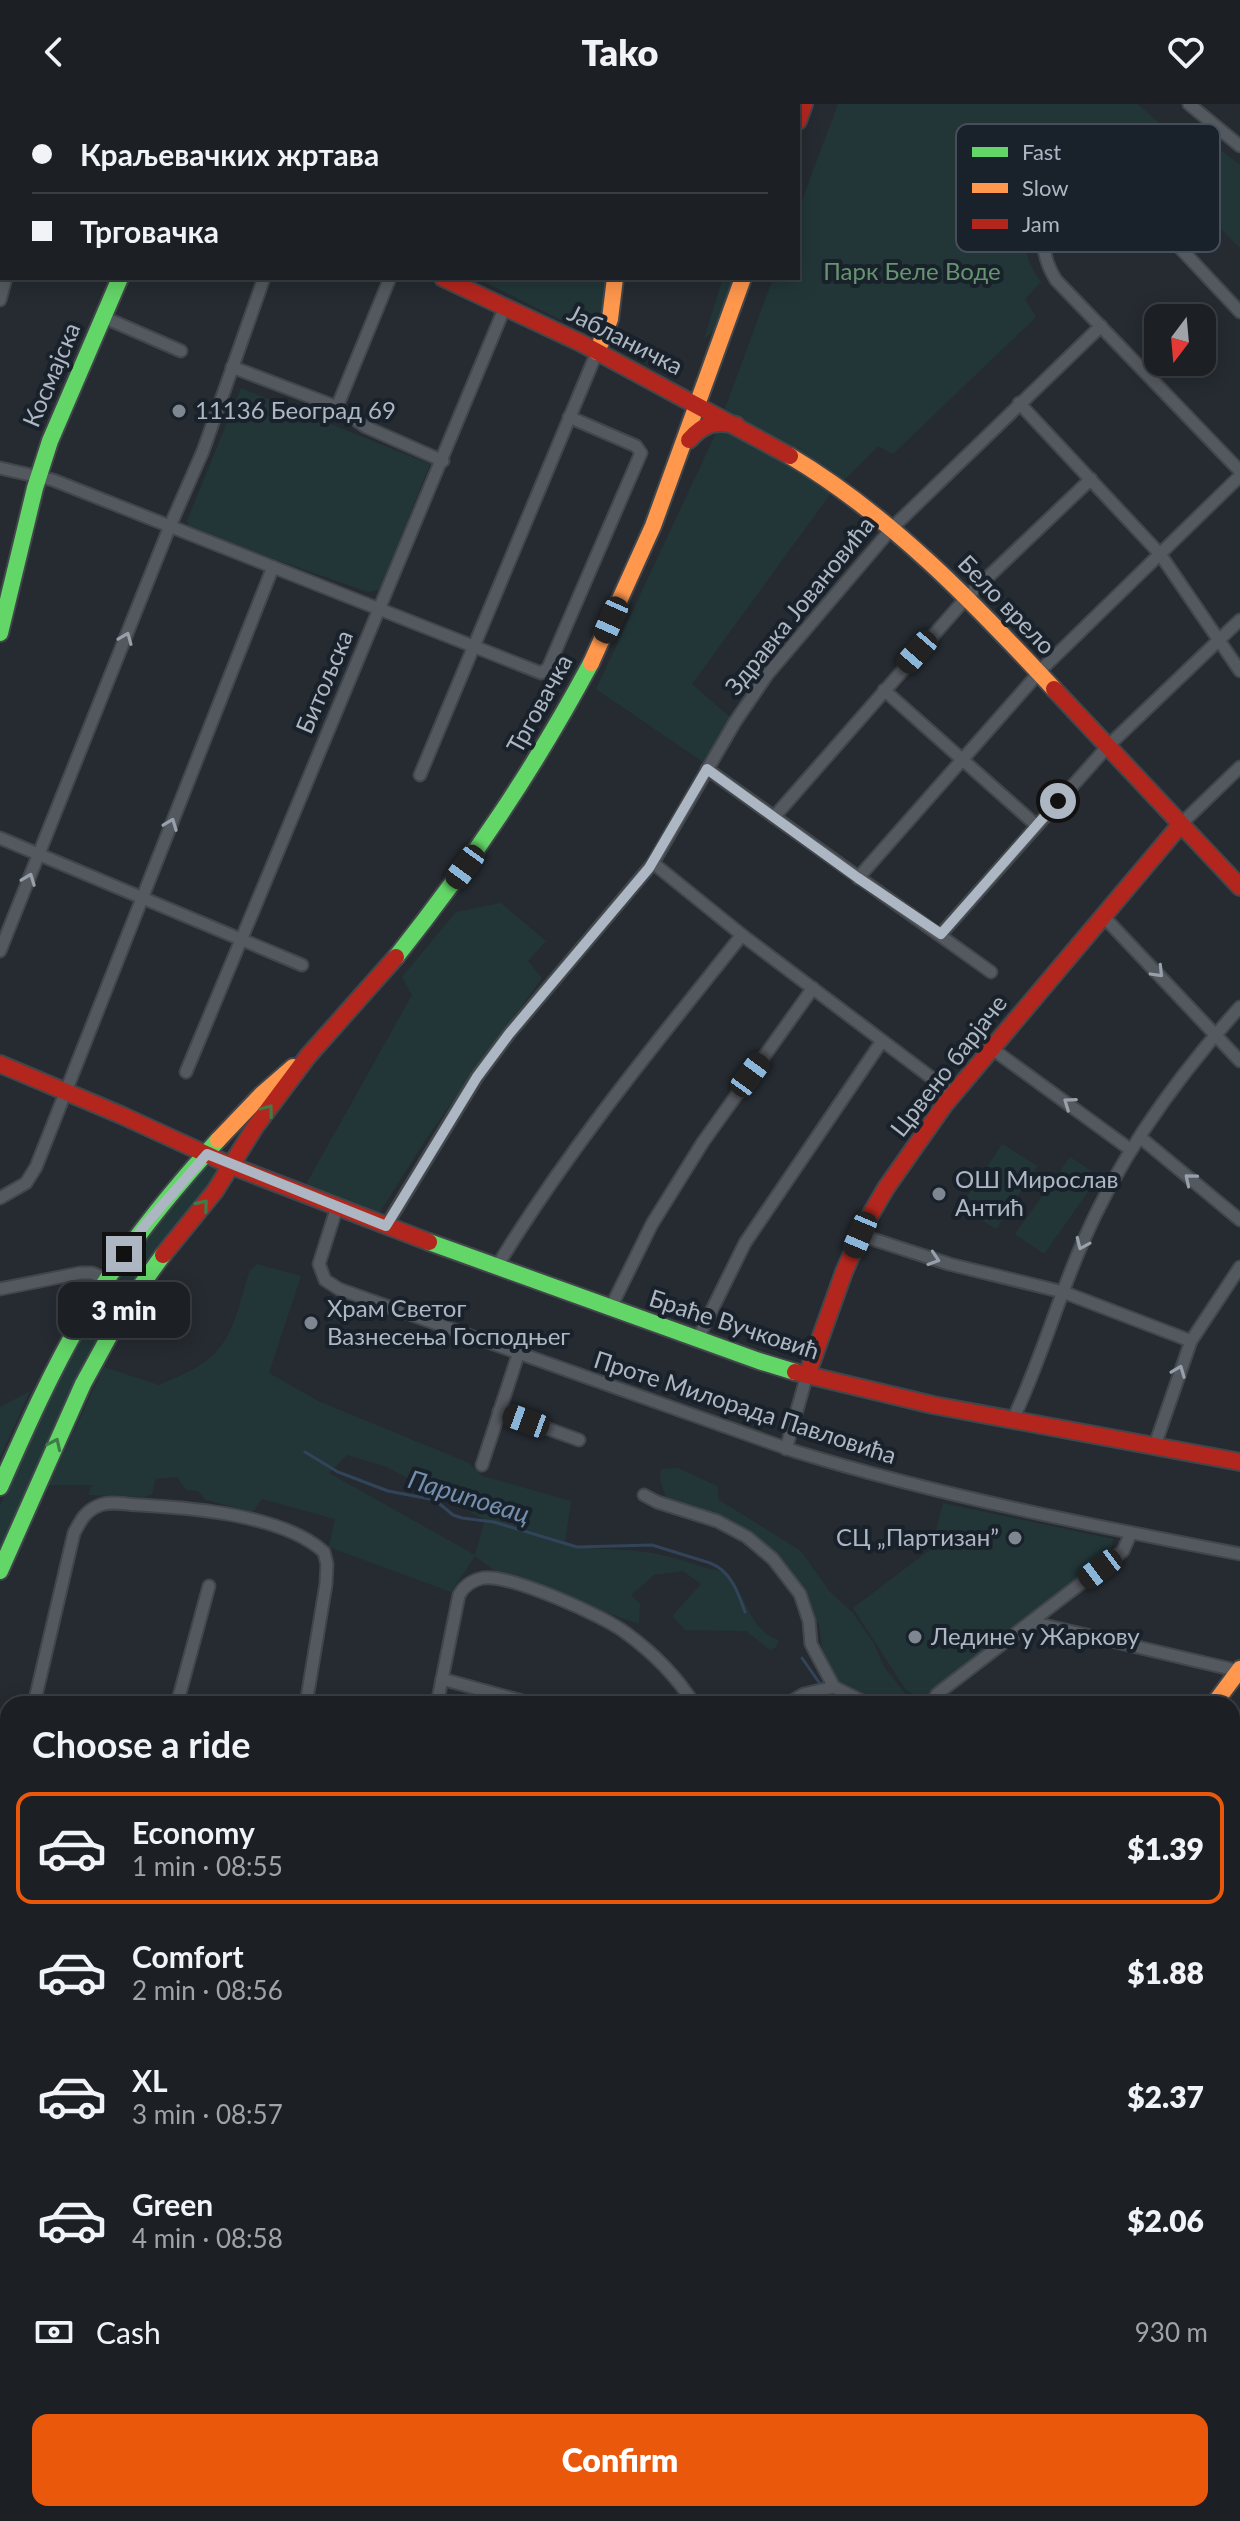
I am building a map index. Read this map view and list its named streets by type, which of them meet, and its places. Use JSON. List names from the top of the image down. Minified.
{"streets":{"street":["Јабланичка","Космајска","Бело врело","Здравка Јовановића","Битољска","Трговачка","Црвено барјаче","Браће Вучковић","Проте Милорада Павловића"]},"crossings":[["Јабланичка","Бело врело"],["Јабланичка","Битољска"],["Јабланичка","Трговачка"],["Бело врело","Здравка Јовановића"],["Бело врело","Трговачка"],["Бело врело","Црвено барјаче"],["Здравка Јовановића","Браће Вучковић"],["Трговачка","Браће Вучковић"],["Црвено барјаче","Браће Вучковић"],["Црвено барјаче","Проте Милорада Павловића"],["Браће Вучковић","Проте Милорада Павловића"]],"water":["Париповац"],"parks":["Парк Беле Воде"],"places":["11136 Београд 69","ОШ Мирослав Антић","Храм Светог Вазнесења Господњег","СЦ „Партизан”","Ледине у Жаркову"],"legend":["Fast","Slow","Jam"],"north":"bottom","page":{"header":"Tako","banner":["Краљевачких жртава","Трговачка"],"bubble":"3 min","heading":"Choose a ride","list":[{"name":"Economy","note":"1 min · 08:55","value":"$1.39"},{"name":"Comfort","note":"2 min · 08:56","value":"$1.88"},{"name":"XL","note":"3 min · 08:57","value":"$2.37"},{"name":"Green","note":"4 min · 08:58","value":"$2.06"}],"pay":["Cash","930 m"],"buttons":"Confirm"}}
